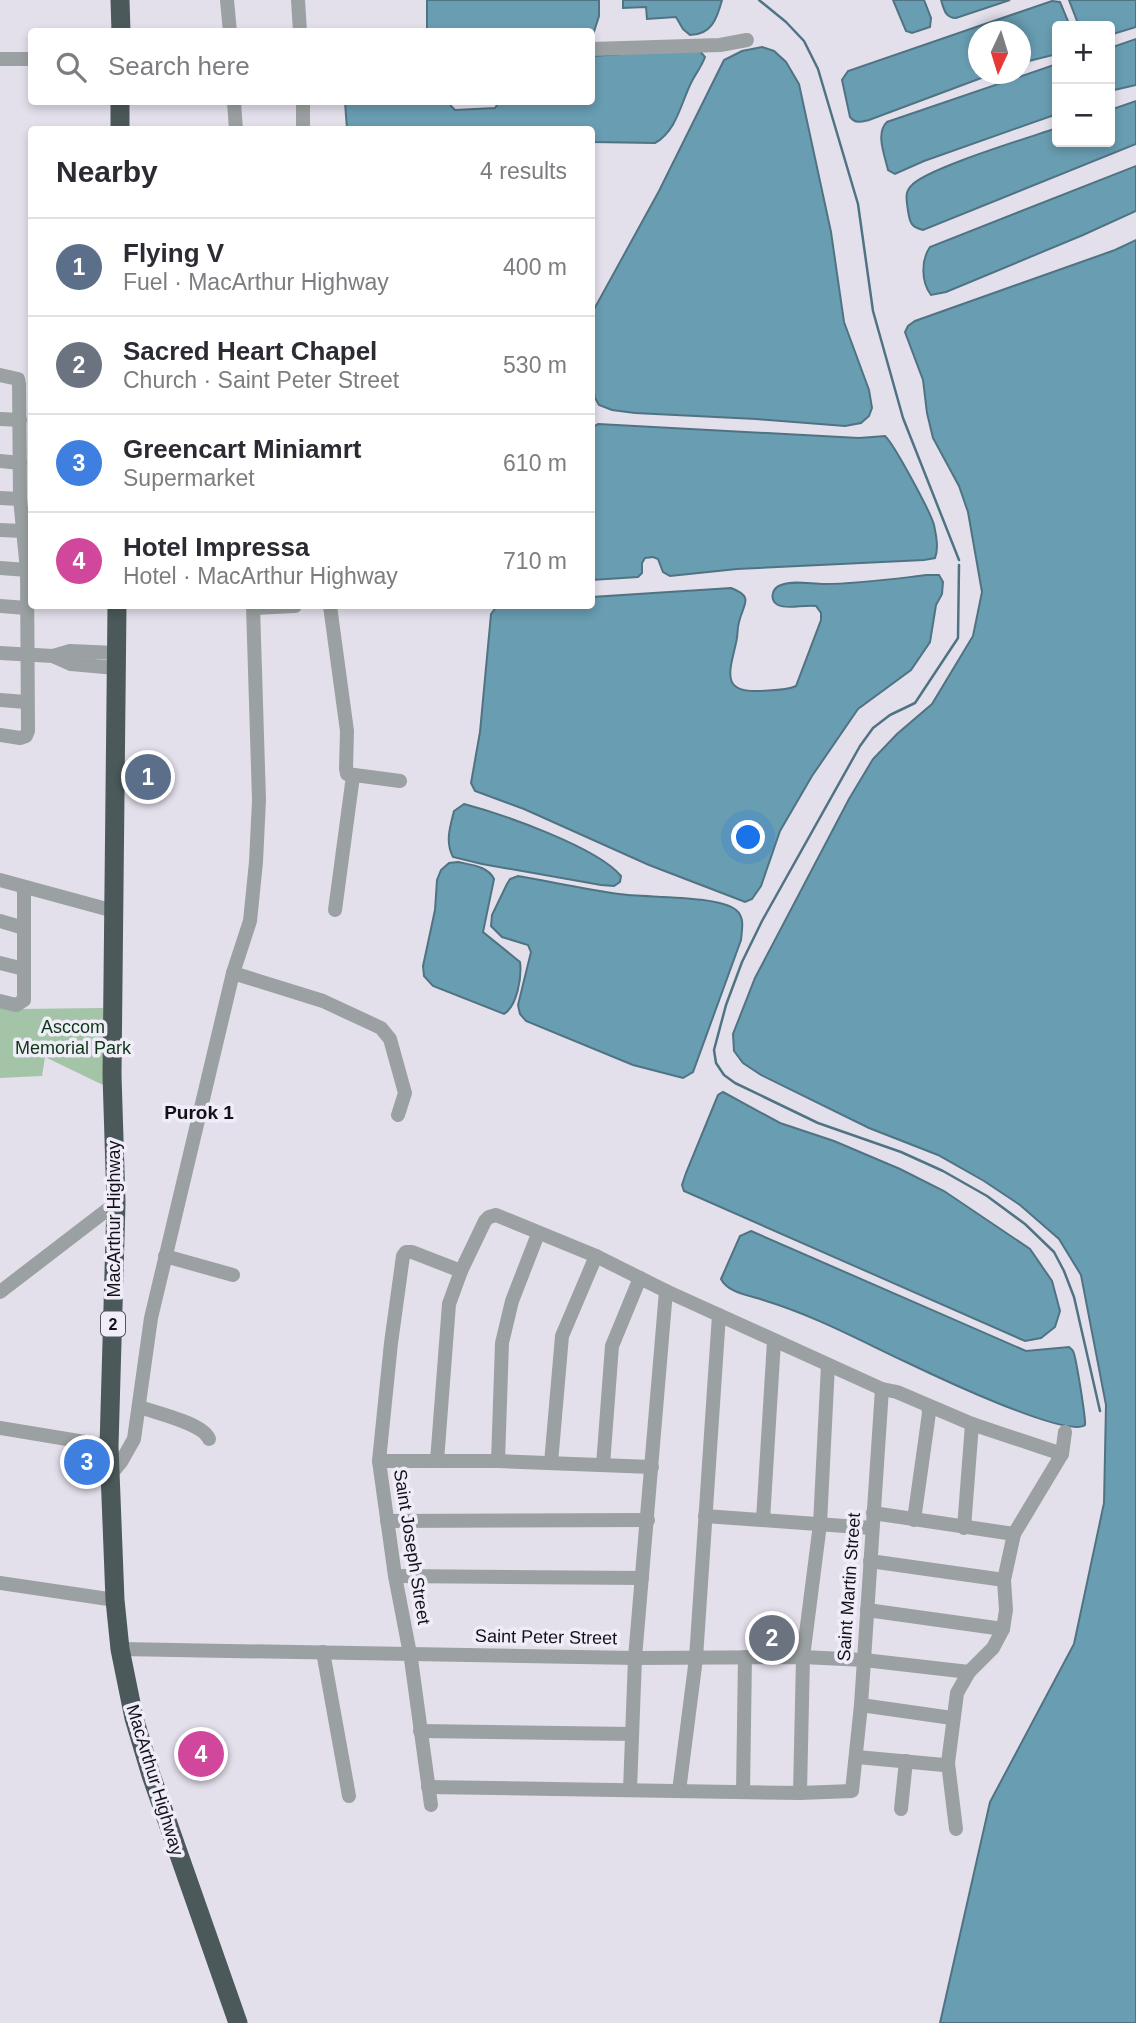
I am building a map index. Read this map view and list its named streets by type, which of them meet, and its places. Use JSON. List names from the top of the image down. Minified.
{"streets":{"highway":["MacArthur Highway","2"],"street":["Saint Joseph Street","Saint Martin Street","Saint Peter Street"]},"crossings":[["MacArthur Highway","Saint Peter Street"],["Saint Joseph Street","Saint Peter Street"],["Saint Martin Street","Saint Peter Street"]],"districts":["Purok 1"],"parks":["Asccom Memorial Park"],"north":"bottom","page":{"map_buttons":["+","−"],"search":"Search here","heading":["Nearby","4 results"],"list":[{"mark":"1","name":"Flying V","note":"Fuel · MacArthur Highway","value":"400 m"},{"mark":"2","name":"Sacred Heart Chapel","note":"Church · Saint Peter Street","value":"530 m"},{"mark":"3","name":"Greencart Miniamrt","note":"Supermarket","value":"610 m"},{"mark":"4","name":"Hotel Impressa","note":"Hotel · MacArthur Highway","value":"710 m"}],"pins":["1","3","2","4"]}}
